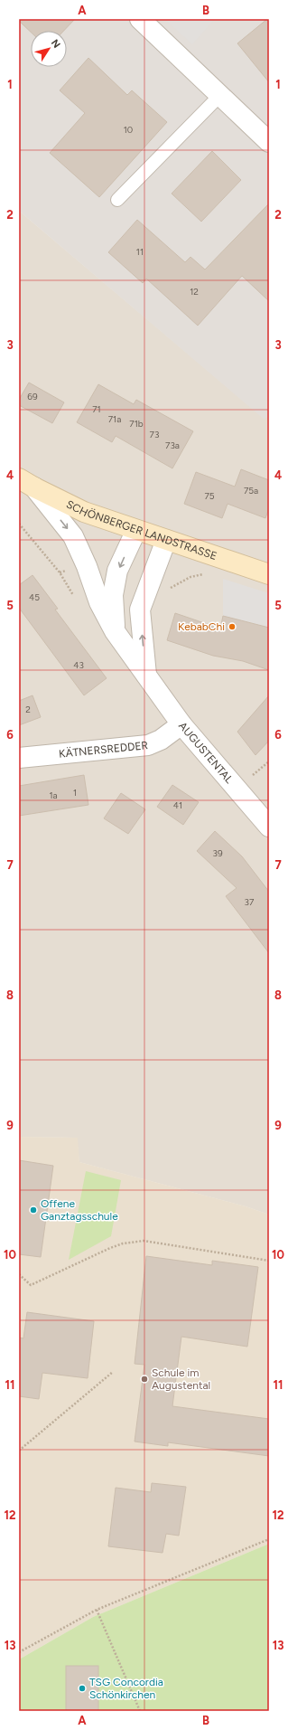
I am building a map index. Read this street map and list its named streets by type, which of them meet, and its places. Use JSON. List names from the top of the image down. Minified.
{"streets":{"main road":["SCHÖNBERGER LANDSTRASSE"],"street":["KÄTNERSREDDER","AUGUSTENTAL"]},"crossings":[["SCHÖNBERGER LANDSTRASSE","AUGUSTENTAL"],["KÄTNERSREDDER","AUGUSTENTAL"]],"one_way":["AUGUSTENTAL"],"places":["KebabChi","Offene Ganztagsschule","Schule im Augustental","TSG Concordia Schönkirchen"],"house_numbers":["10","11","12","69","71","71a","71b","73","73a","75a","75","45","43","2","1","1a","41","39","37"],"north":"top right","grid":{"columns":["A","B"],"rows":["1","2","3","4","5","6","7","8","9","10","11","12","13"]}}
